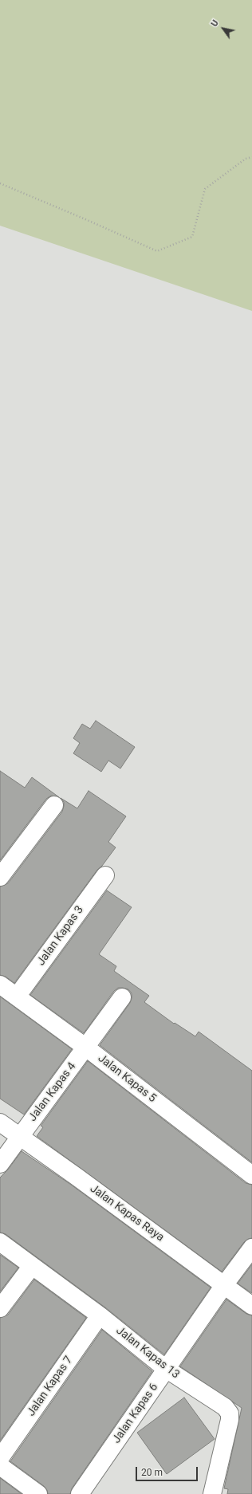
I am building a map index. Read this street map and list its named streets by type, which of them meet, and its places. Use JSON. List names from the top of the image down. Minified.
{"streets":{"street":["Jalan Kapas 3","Jalan Kapas 5","Jalan Kapas 4","Jalan Kapas Raya","Jalan Kapas 13","Jalan Kapas 7","Jalan Kapas 6"]},"crossings":[["Jalan Kapas 3","Jalan Kapas 5"],["Jalan Kapas 5","Jalan Kapas 4"],["Jalan Kapas 4","Jalan Kapas Raya"],["Jalan Kapas Raya","Jalan Kapas 6"],["Jalan Kapas 13","Jalan Kapas 7"],["Jalan Kapas 13","Jalan Kapas 6"]],"scale_bar":"20 m","north":"top left"}
